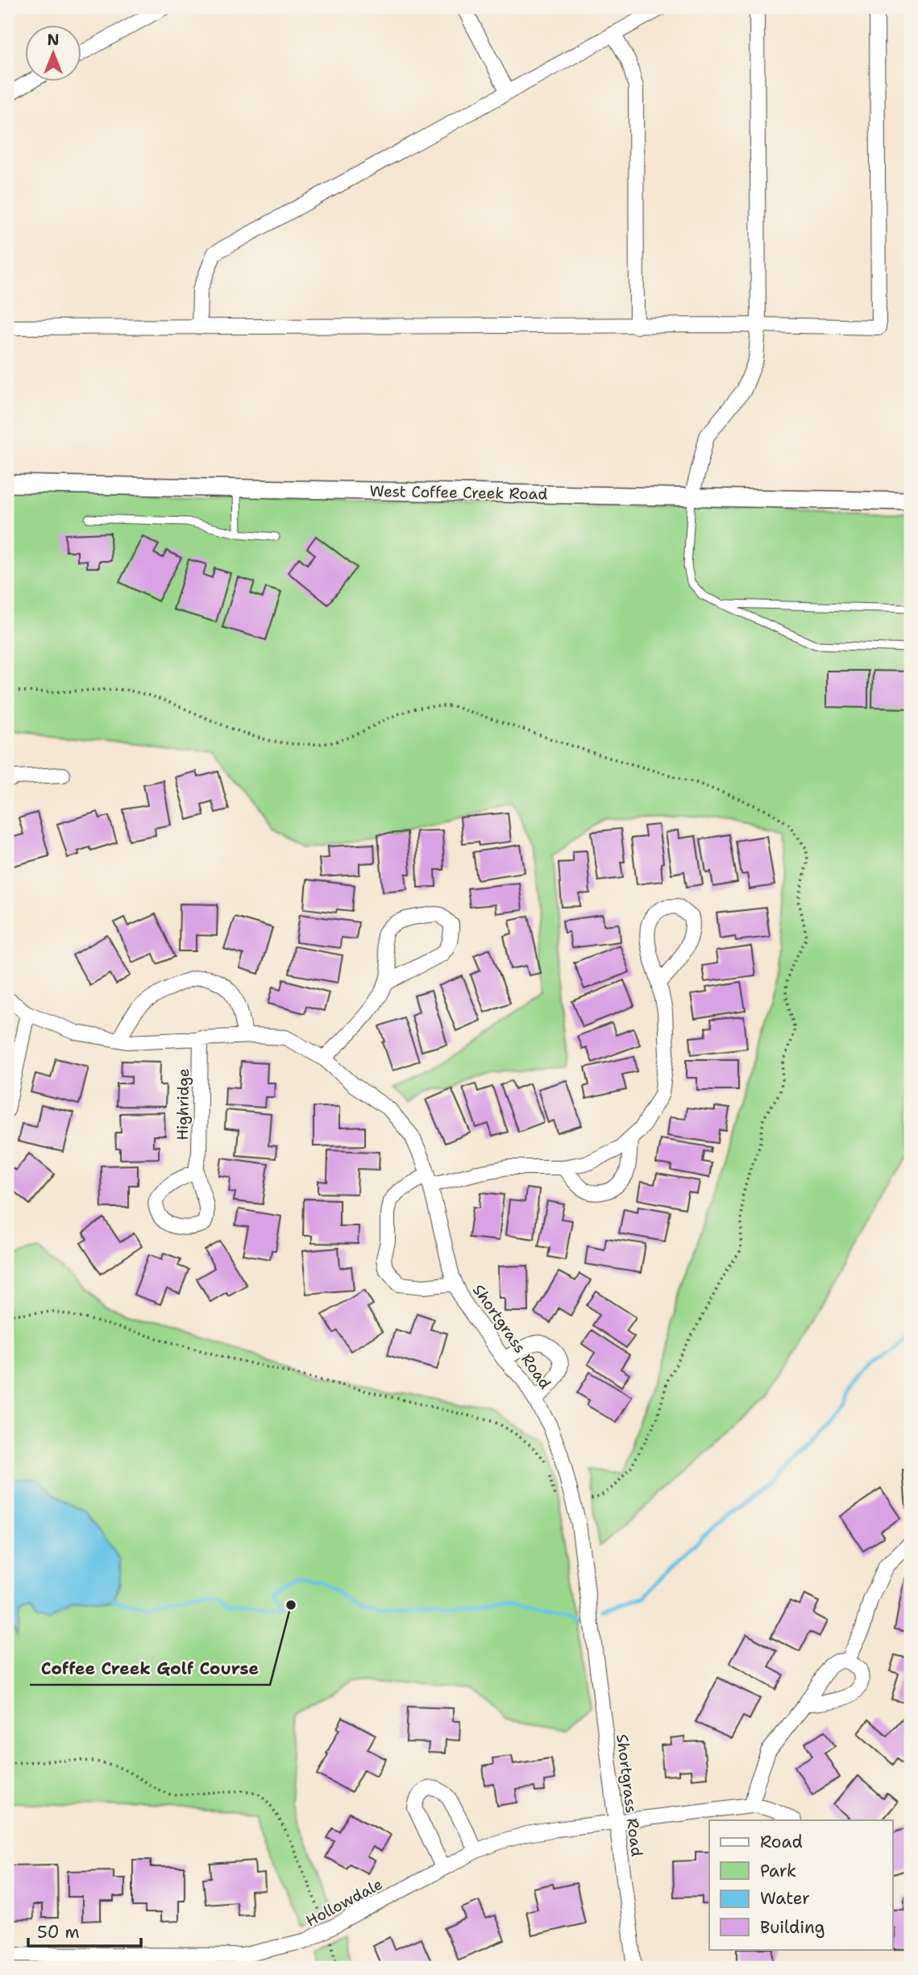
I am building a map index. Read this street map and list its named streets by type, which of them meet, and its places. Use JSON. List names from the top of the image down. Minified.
{"streets":{"street":["West Coffee Creek Road","Highridge","Shortgrass Road","Hollowdale"]},"crossings":[["Highridge","Shortgrass Road"],["Shortgrass Road","Hollowdale"]],"places":["Coffee Creek Golf Course"],"legend":["Road","Park","Water","Building"],"scale_bar":"50 m","north":"top"}
